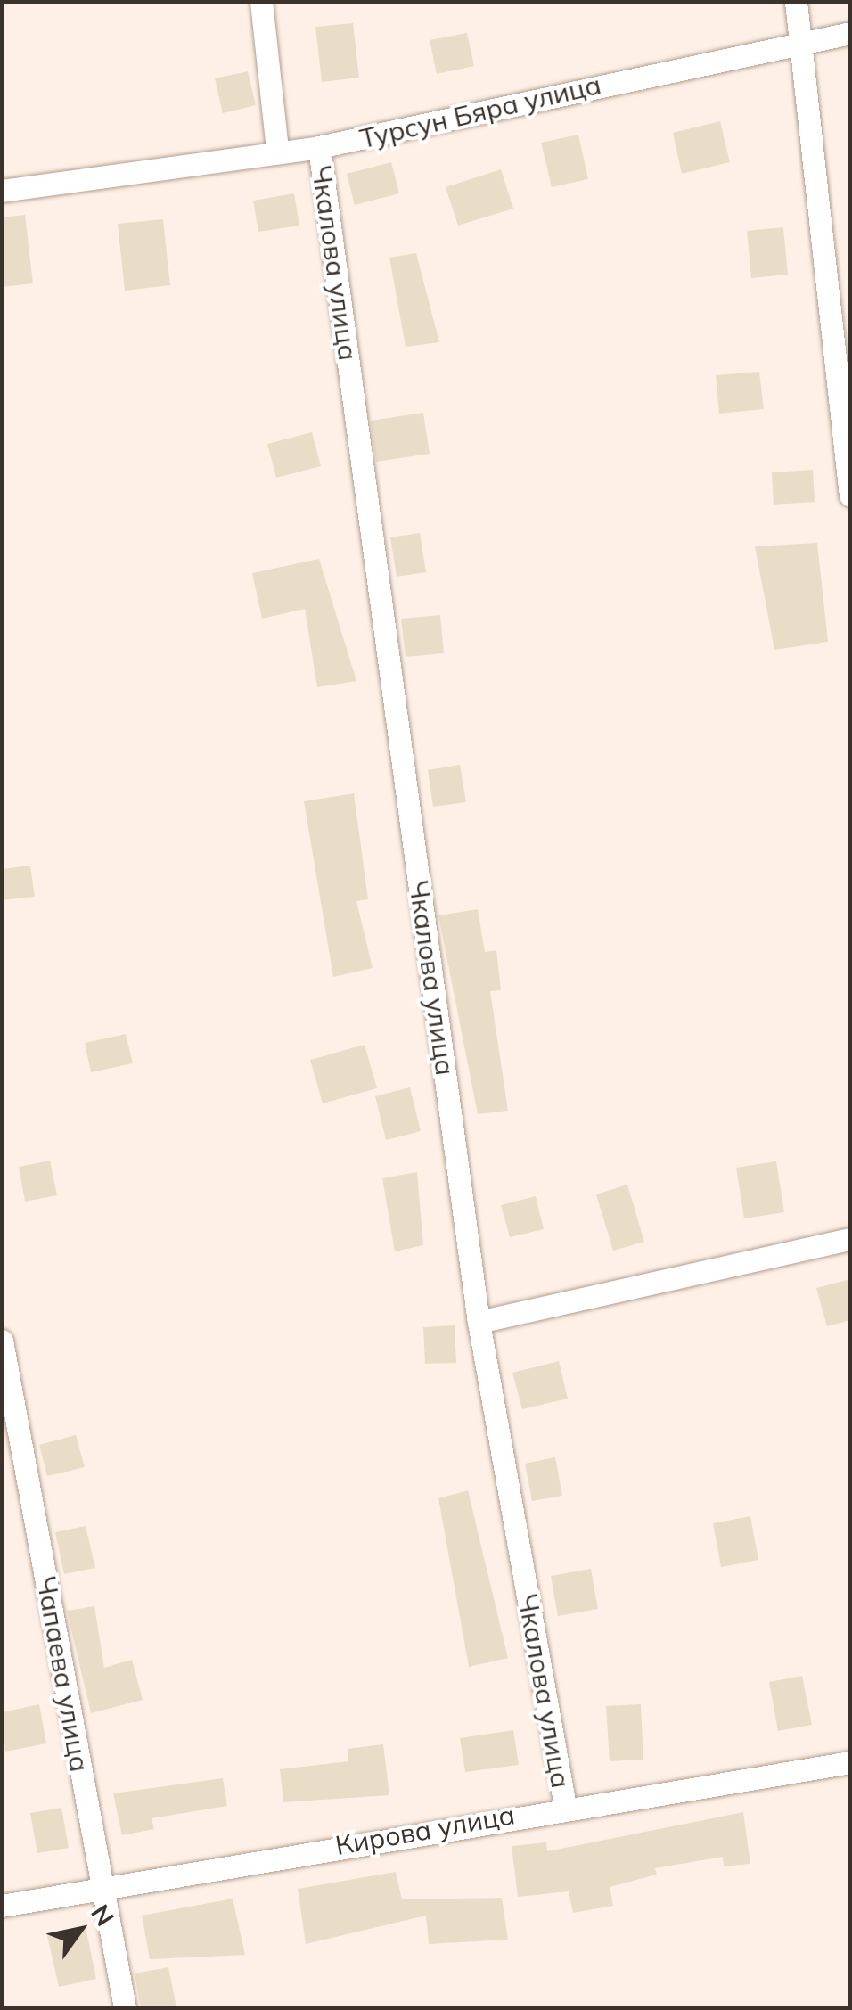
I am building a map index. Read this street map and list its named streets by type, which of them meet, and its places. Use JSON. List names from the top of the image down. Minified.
{"streets":{"street":["Турсун Бяра улица","Чкалова улица","Чапаева улица","Кирова улица"]},"crossings":[["Турсун Бяра улица","Чкалова улица"],["Чкалова улица","Кирова улица"],["Чапаева улица","Кирова улица"]],"north":"top right"}
